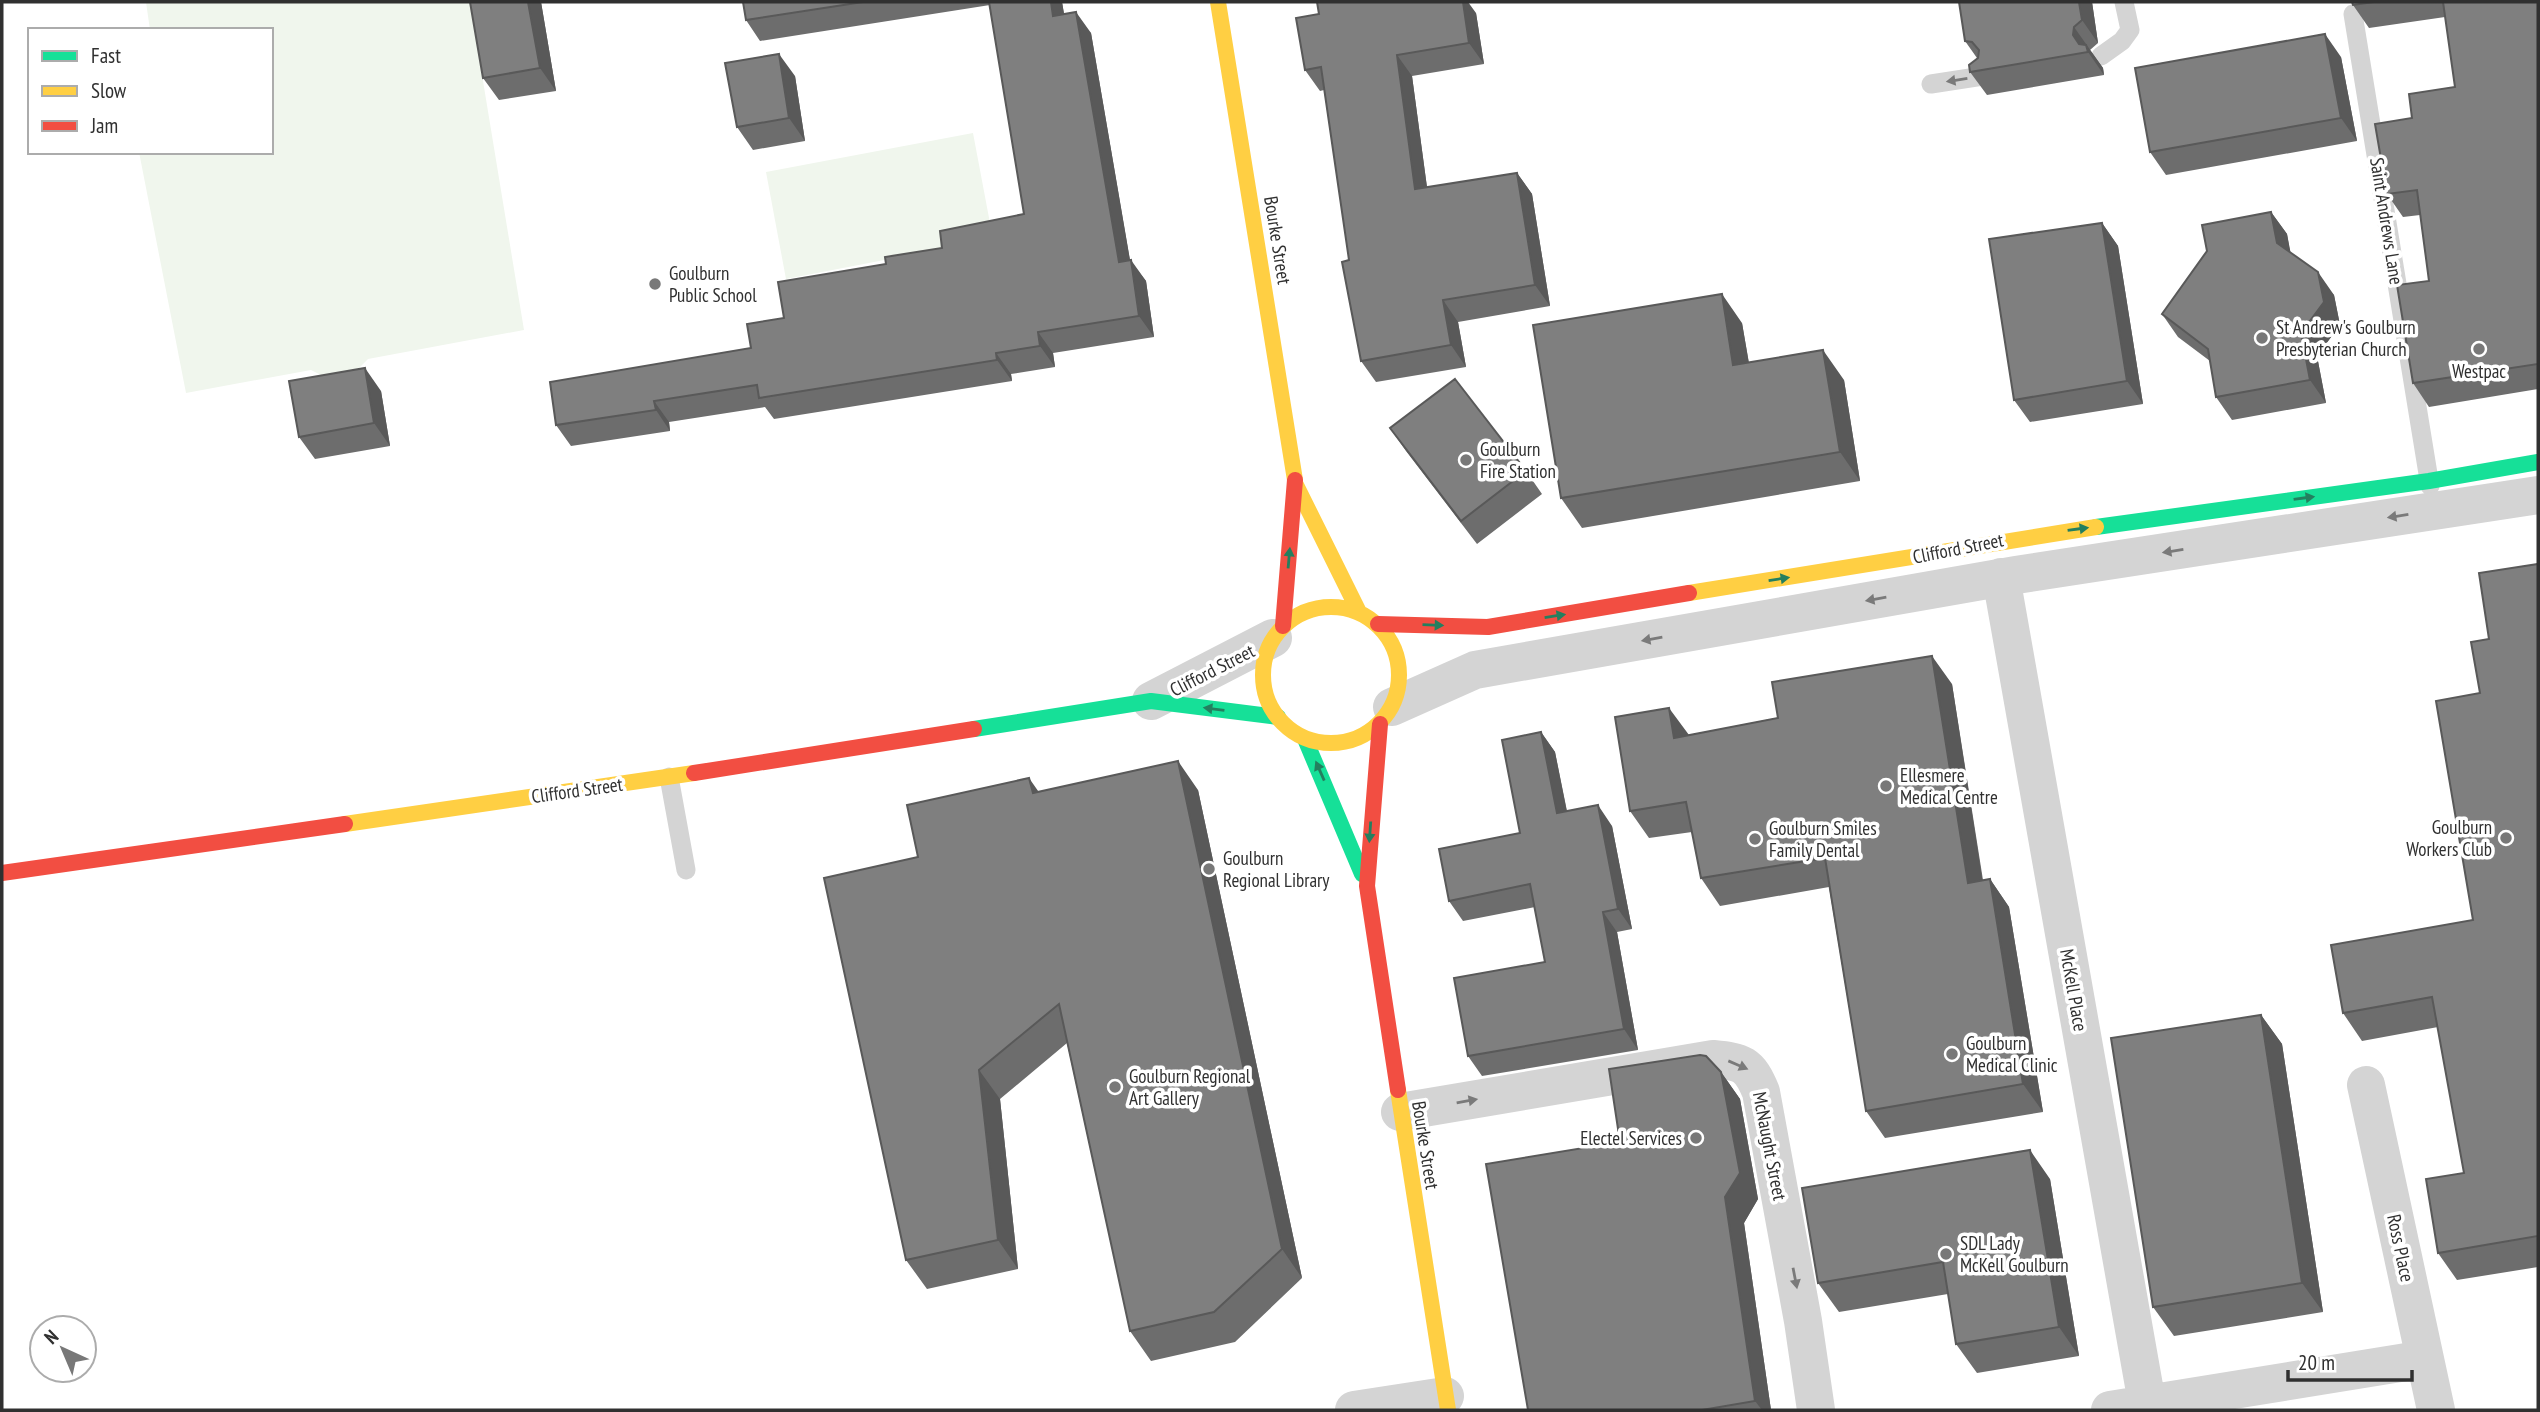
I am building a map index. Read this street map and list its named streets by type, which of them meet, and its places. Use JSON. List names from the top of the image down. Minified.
{"streets":{"main road":["Bourke Street","Clifford Street"],"street":["McKell Place","McNaught Street","Ross Place"],"lane":["Saint Andrews Lane"]},"crossings":[["Saint Andrews Lane","Clifford Street"],["Bourke Street","Clifford Street"],["Bourke Street","McNaught Street"],["Clifford Street","McKell Place"]],"places":["Goulburn Public School","St Andrew's Goulburn Presbyterian Church","Westpac","Goulburn Fire Station","Ellesmere Medical Centre","Goulburn Workers Club","Goulburn Smiles Family Dental","Goulburn Regional Library","Goulburn Medical Clinic","Goulburn Regional Art Gallery","Electel Services","SDL Lady McKell Goulburn"],"legend":["Fast","Slow","Jam"],"scale_bar":"20 m","north":"top left"}
